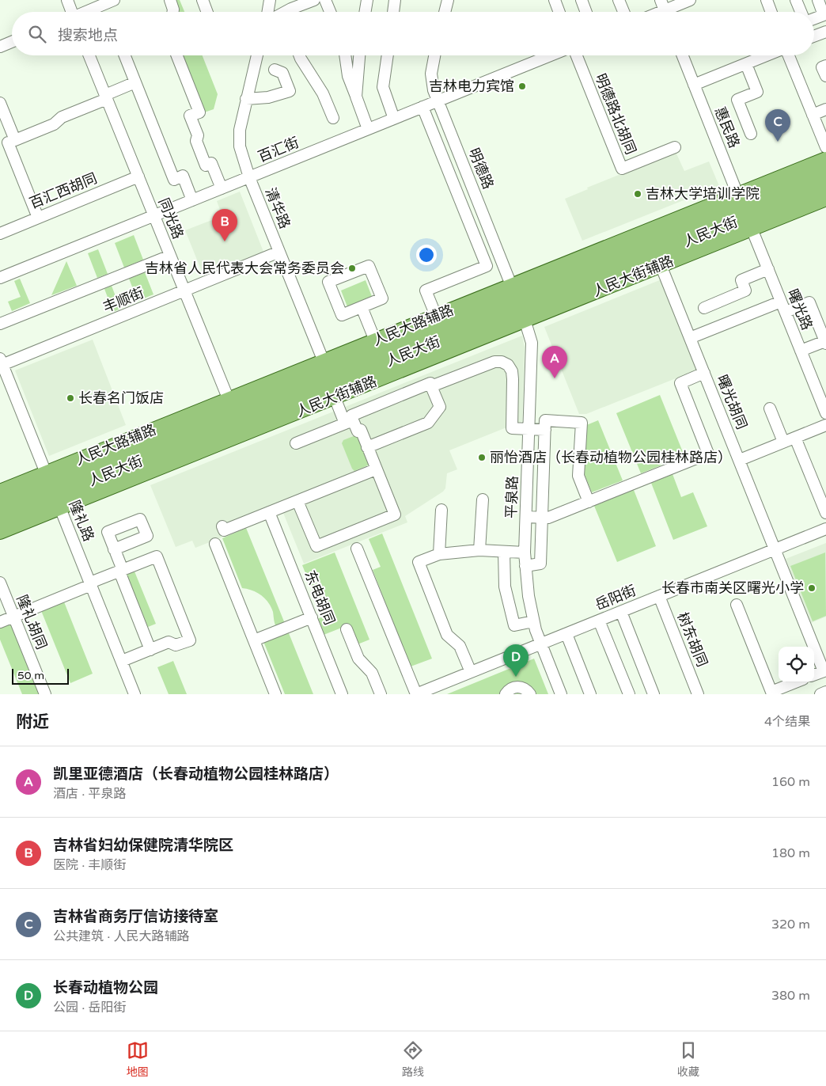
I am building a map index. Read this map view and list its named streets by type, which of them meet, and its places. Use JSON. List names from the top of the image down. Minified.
{"streets":{"main road":["人民大街","人民大街辅路","人民大路辅路"],"street":["明德路北胡同","惠民路","百汇街","明德路","百汇西胡同","清华路","同光路","丰顺街","曙光路","曙光胡同","平泉路","隆礼路","东电胡同","岳阳街","隆礼胡同","树东胡同"]},"crossings":[["惠民路","人民大街"],["惠民路","人民大街辅路"],["惠民路","曙光路"],["百汇街","明德路"],["百汇街","清华路"],["百汇街","同光路"],["明德路","人民大街"],["明德路","人民大街辅路"],["明德路","人民大路辅路"],["明德路","平泉路"],["百汇西胡同","同光路"],["清华路","人民大街"],["清华路","丰顺街"],["清华路","人民大路辅路"],["同光路","丰顺街"],["同光路","人民大路辅路"],["人民大街","人民大街辅路"],["人民大街","曙光路"],["人民大街","人民大路辅路"],["人民大街","平泉路"],["人民大街","隆礼路"],["人民大街辅路","曙光路"],["人民大街辅路","人民大路辅路"],["人民大街辅路","曙光胡同"],["人民大街辅路","平泉路"],["人民大街辅路","隆礼路"],["丰顺街","隆礼路"],["人民大路辅路","平泉路"],["人民大路辅路","隆礼路"],["曙光胡同","岳阳街"],["平泉路","岳阳街"],["岳阳街","树东胡同"]],"places":["吉林电力宾馆","吉林大学培训学院","吉林省人民代表大会常务委员会","长春名门饭店","丽怡酒店（长春动植物公园桂林路店）","长春市南关区曙光小学"],"scale_bar":"50 m","page":{"search":"搜索地点","pins":["C","B","A","D"],"scale":"50 m","heading":["附近","4个结果"],"list":[{"mark":"A","name":"凯里亚德酒店（长春动植物公园桂林路店）","note":"酒店 · 平泉路","value":"160 m"},{"mark":"B","name":"吉林省妇幼保健院清华院区","note":"医院 · 丰顺街","value":"180 m"},{"mark":"C","name":"吉林省商务厅信访接待室","note":"公共建筑 · 人民大路辅路","value":"320 m"},{"mark":"D","name":"长春动植物公园","note":"公园 · 岳阳街","value":"380 m"}],"nav":["地图","路线","收藏"]}}
